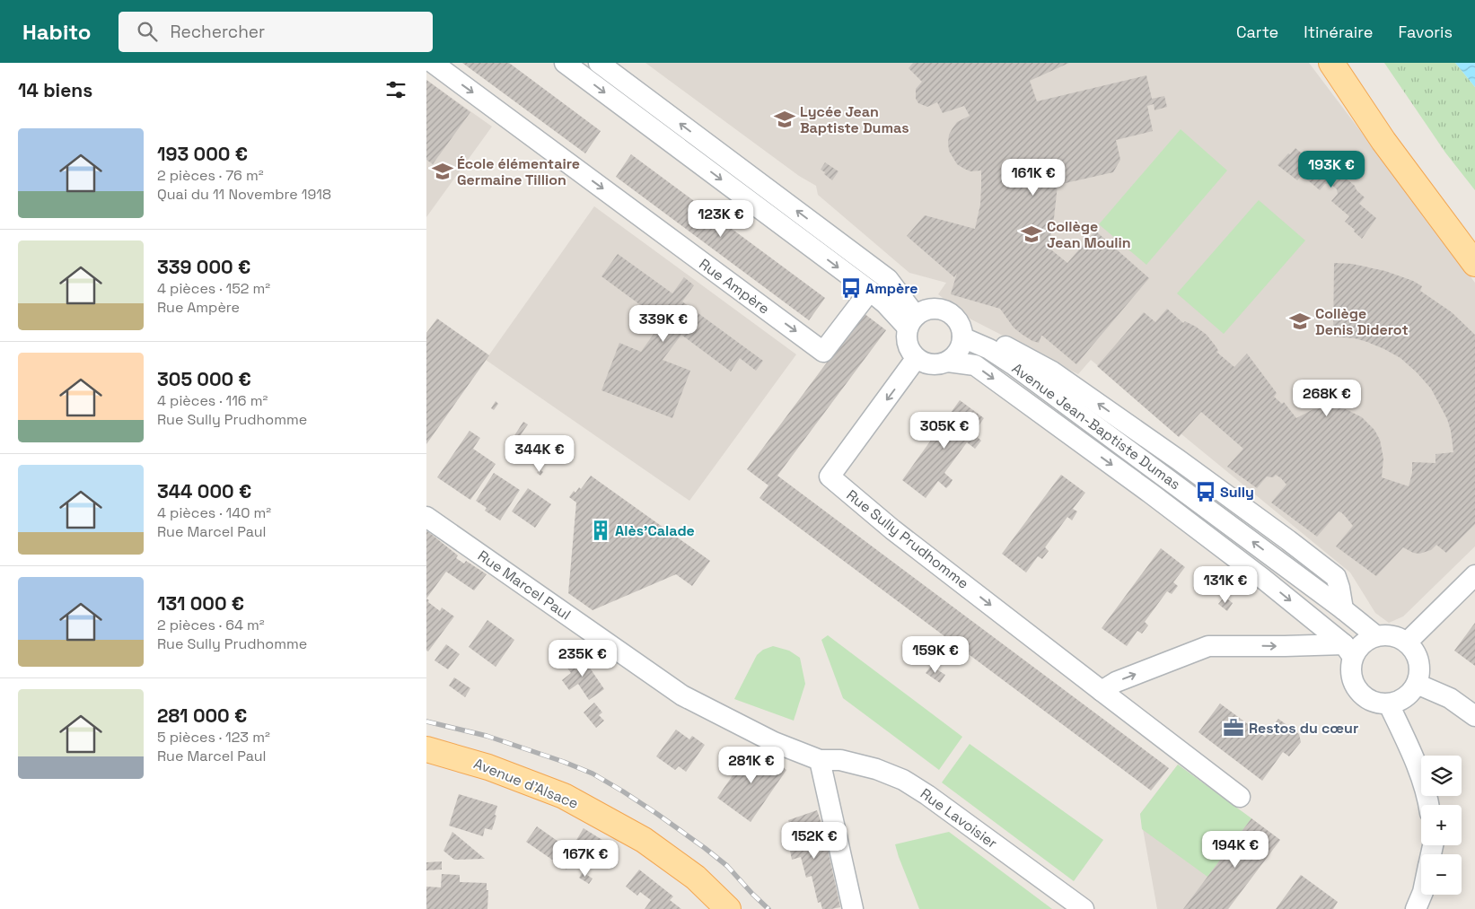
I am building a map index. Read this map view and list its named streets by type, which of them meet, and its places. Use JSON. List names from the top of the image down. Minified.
{"streets":{"main road":["Avenue d'Alsace"],"street":["Rue Ampère","Avenue Jean-Baptiste Dumas","Rue Sully Prudhomme","Rue Marcel Paul","Rue Lavoisier"]},"crossings":[["Avenue Jean-Baptiste Dumas","Rue Sully Prudhomme"],["Rue Marcel Paul","Rue Lavoisier"]],"places":{"school or university":["Lycée Jean Baptiste Dumas","École élémentaire Germaine Tillion","Collège Jean Moulin","Collège Denis Diderot"],"bus stop":["Ampère","Sully"],"building":["Alès'Calade"],"office":["Restos du cœur"]},"page":{"header":"Habito","search":"Rechercher","nav":["Carte","Itinéraire","Favoris"],"heading":"14 biens","list":[{"name":"193 000 €","note":"2 pièces · 76 m² · Quai du 11 Novembre 1918"},{"name":"339 000 €","note":"4 pièces · 152 m² · Rue Ampère"},{"name":"305 000 €","note":"4 pièces · 116 m² · Rue Sully Prudhomme"},{"name":"344 000 €","note":"4 pièces · 140 m² · Rue Marcel Paul"},{"name":"131 000 €","note":"2 pièces · 64 m² · Rue Sully Prudhomme"},{"name":"281 000 €","note":"5 pièces · 123 m² · Rue Marcel Paul"}],"price":["193K €","161K €","123K €","339K €","268K €","305K €","344K €","131K €","159K €","235K €","281K €","152K €","194K €","167K €"],"map_buttons":["+","−"]}}
